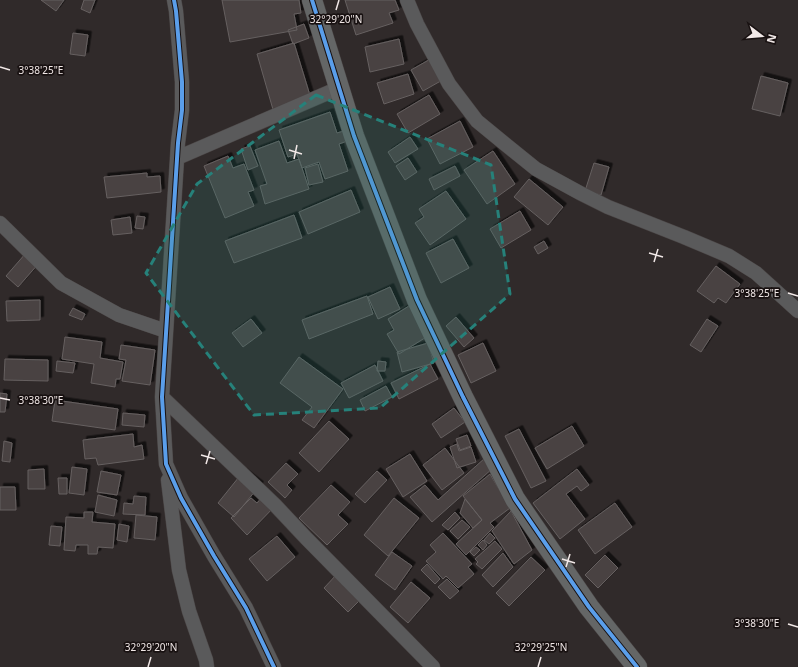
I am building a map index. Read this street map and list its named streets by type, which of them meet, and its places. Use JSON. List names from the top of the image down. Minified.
{"north":"right","coordinates":["32°29'20\"N","3°38'25\"E","3°38'30\"E","32°29'25\"N"]}
